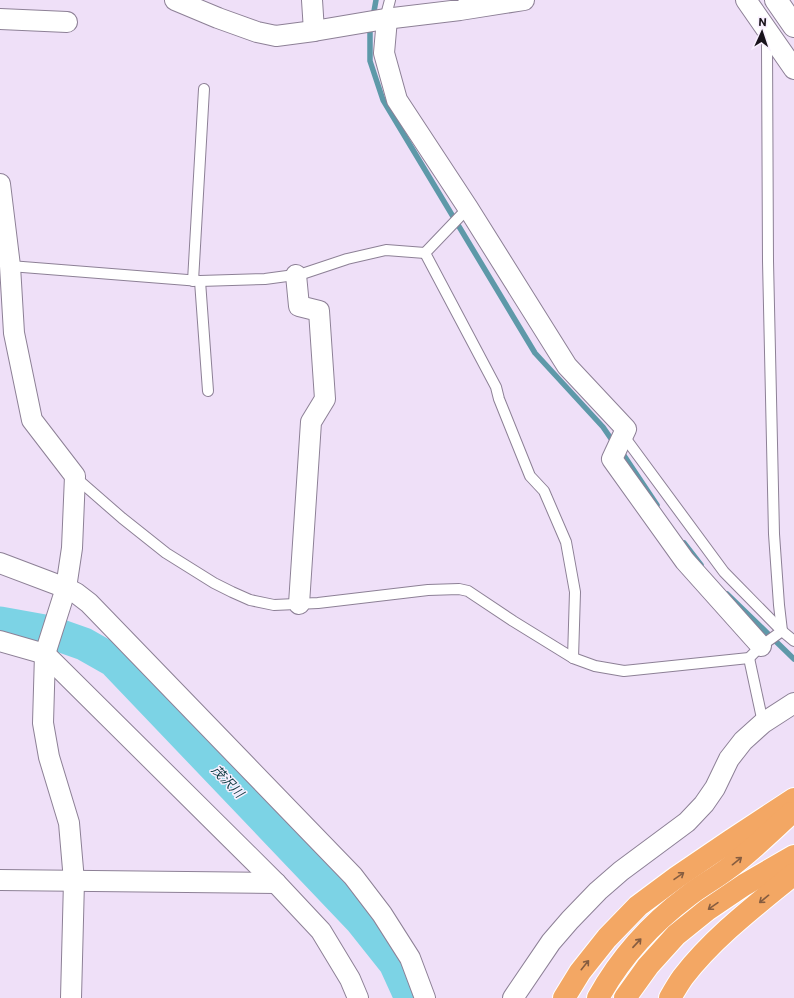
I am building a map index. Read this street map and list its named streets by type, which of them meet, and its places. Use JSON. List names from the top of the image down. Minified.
{"water":["茂沢川"],"north":"top"}
